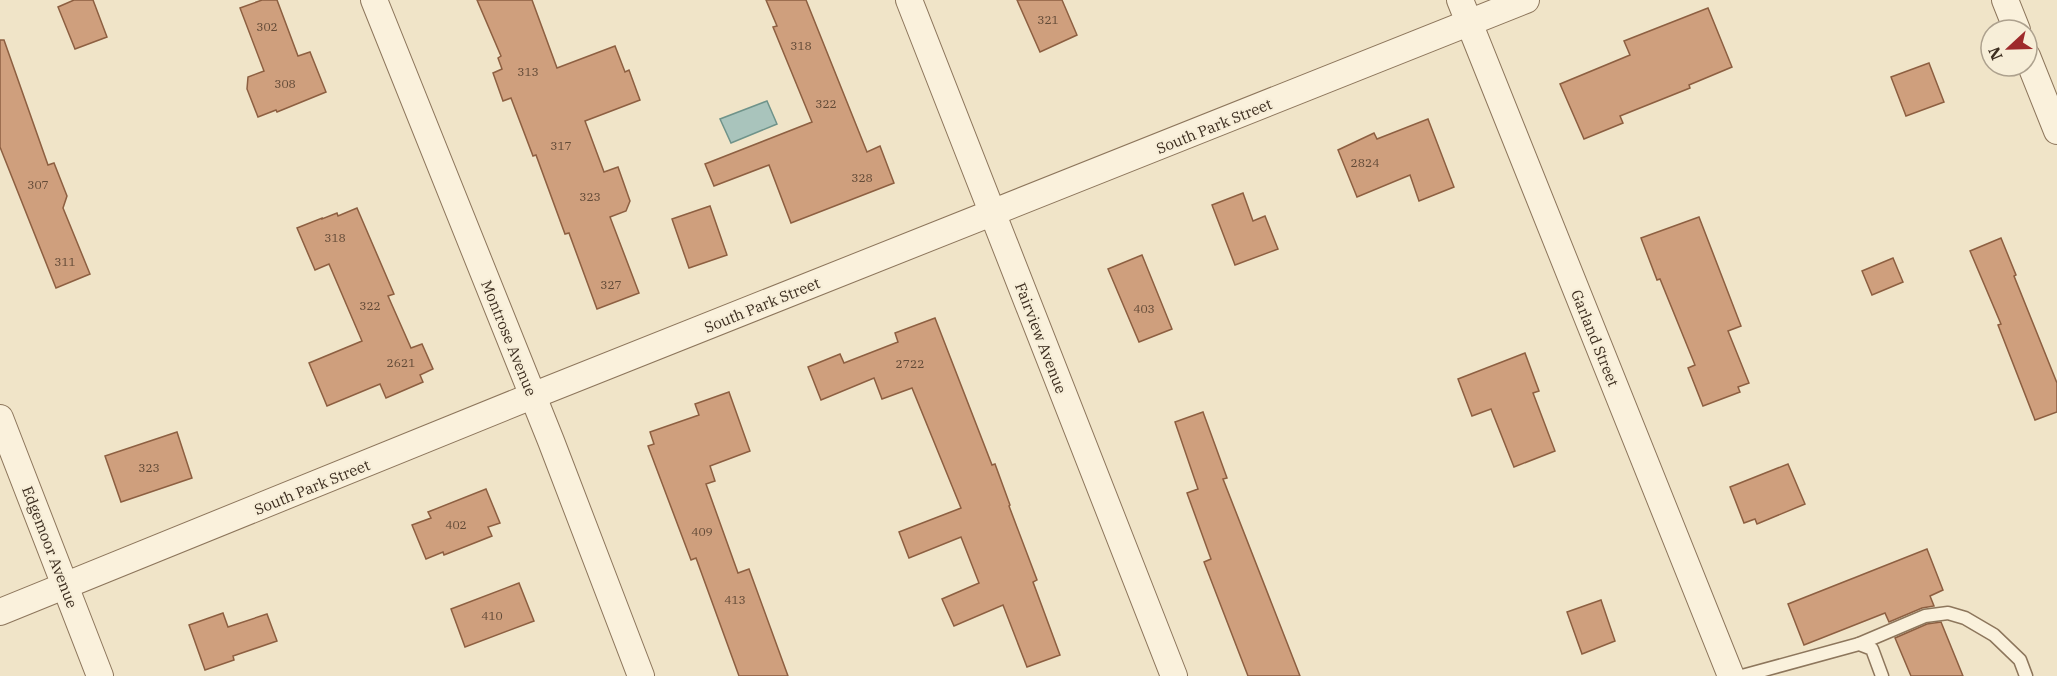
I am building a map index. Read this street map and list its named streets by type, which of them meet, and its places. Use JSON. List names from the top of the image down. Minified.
{"streets":{"street":["South Park Street","Montrose Avenue","Fairview Avenue","Garland Street","Edgemoor Avenue"]},"crossings":[["South Park Street","Montrose Avenue"],["South Park Street","Fairview Avenue"],["South Park Street","Garland Street"],["South Park Street","Edgemoor Avenue"]],"house_numbers":["321","302","318","313","308","322","317","2824","328","307","323","318","311","327","322","403","2621","2722","323","402","409","413","410"],"north":"left"}
